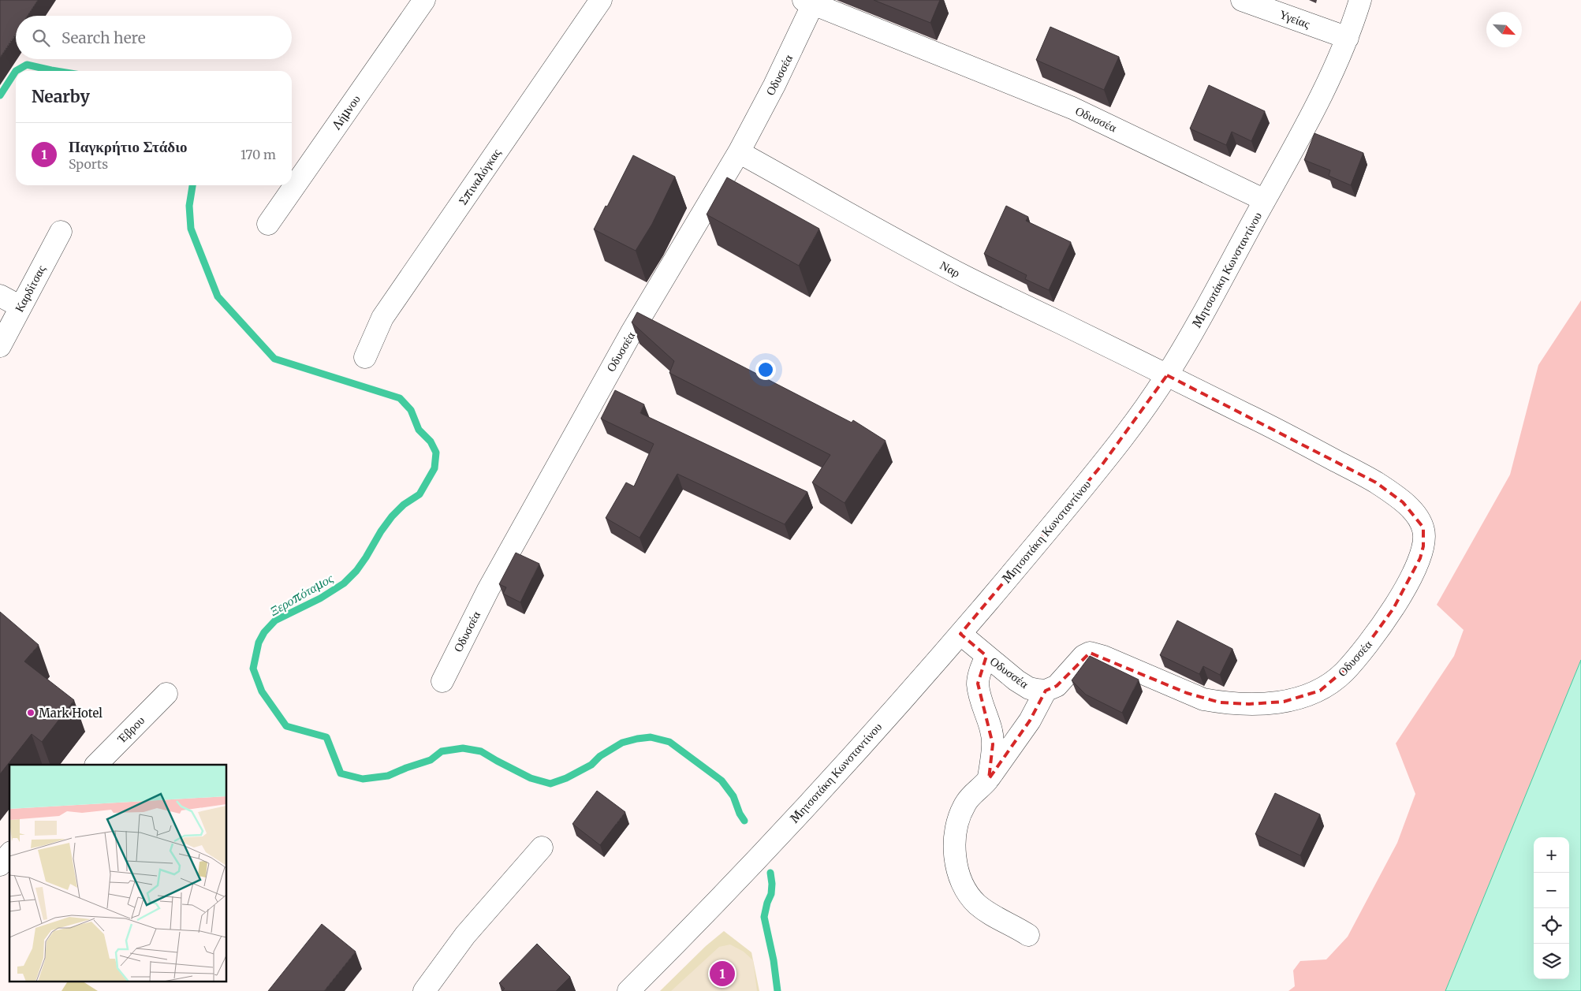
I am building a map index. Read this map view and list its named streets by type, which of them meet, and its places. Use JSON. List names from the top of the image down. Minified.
{"streets":{"street":["Υγείας","Οδυσσέα","Λήμνου","Σπιναλόγκας","Ναρ","Μητσοτάκη Κωνσταντίνου","Καρδίτσας","Έβρου"]},"crossings":[["Υγείας","Μητσοτάκη Κωνσταντίνου"],["Οδυσσέα","Ναρ"],["Οδυσσέα","Μητσοτάκη Κωνσταντίνου"],["Ναρ","Μητσοτάκη Κωνσταντίνου"]],"water":["Ξεροπόταμος"],"places":["Mark Hotel"],"north":"bottom right","page":{"search":"Search here","heading":"Nearby","list":[{"mark":"1","name":"Παγκρήτιο Στάδιο","note":"Sports","value":"170 m"}],"map_buttons":["+","−"],"pins":"1"}}
